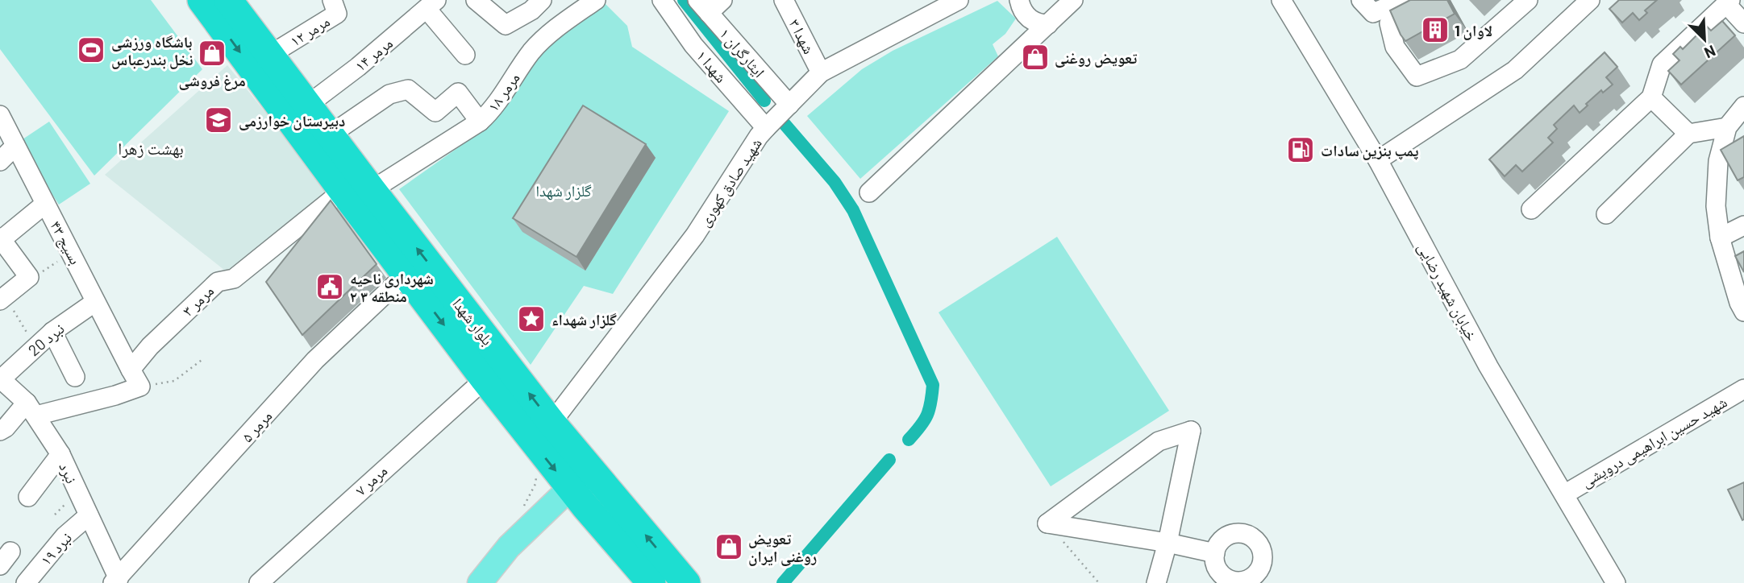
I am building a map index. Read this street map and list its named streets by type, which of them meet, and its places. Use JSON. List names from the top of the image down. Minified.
{"streets":{"highway":["بلوار شهدا"],"street":["مرمر ۱۲","شهدا ۳","ایثارگران ۱","مرمر ۱۴","شهدا ۱","مرمر ۱۸","شهید صادق کهوری","بسیج ۴۳","خیابان شهید رضایی","مرمر ۳","نبرد 20","مرمر ۵","شهید حسین ابراهیمی درویشی","نبرد","مرمر ۷","نبرد ۱۹"]},"crossings":[["مرمر ۱۲","بلوار شهدا"],["شهدا ۳","شهید صادق کهوری"],["ایثارگران ۱","شهید صادق کهوری"],["مرمر ۱۴","بلوار شهدا"],["شهدا ۱","شهید صادق کهوری"],["مرمر ۱۸","بلوار شهدا"],["شهید صادق کهوری","بلوار شهدا"],["بسیج ۴۳","مرمر ۳"],["بسیج ۴۳","نبرد 20"],["خیابان شهید رضایی","شهید حسین ابراهیمی درویشی"],["مرمر ۳","بلوار شهدا"],["بلوار شهدا","مرمر ۵"],["بلوار شهدا","مرمر ۷"],["نبرد 20","نبرد"],["مرمر ۵","نبرد"],["نبرد","نبرد ۱۹"]],"districts":["بهشت زهرا"],"parks":["گلزار شهدا"],"places":{"building":["لاوان 1"],"sports":["باشگاه ورزشی نخل بندرعباس"],"shop":["مرغ فروشی","تعویض روغنی","تعویض روغنی ایران"],"school or university":["دبیرستان خوارزمی"],"fuel station":["پمپ بنزین سادات"],"public building":["شهرداری ناحیه ۲ منطقه ۳"],"place":["گلزار شهداء"]},"north":"bottom right"}
